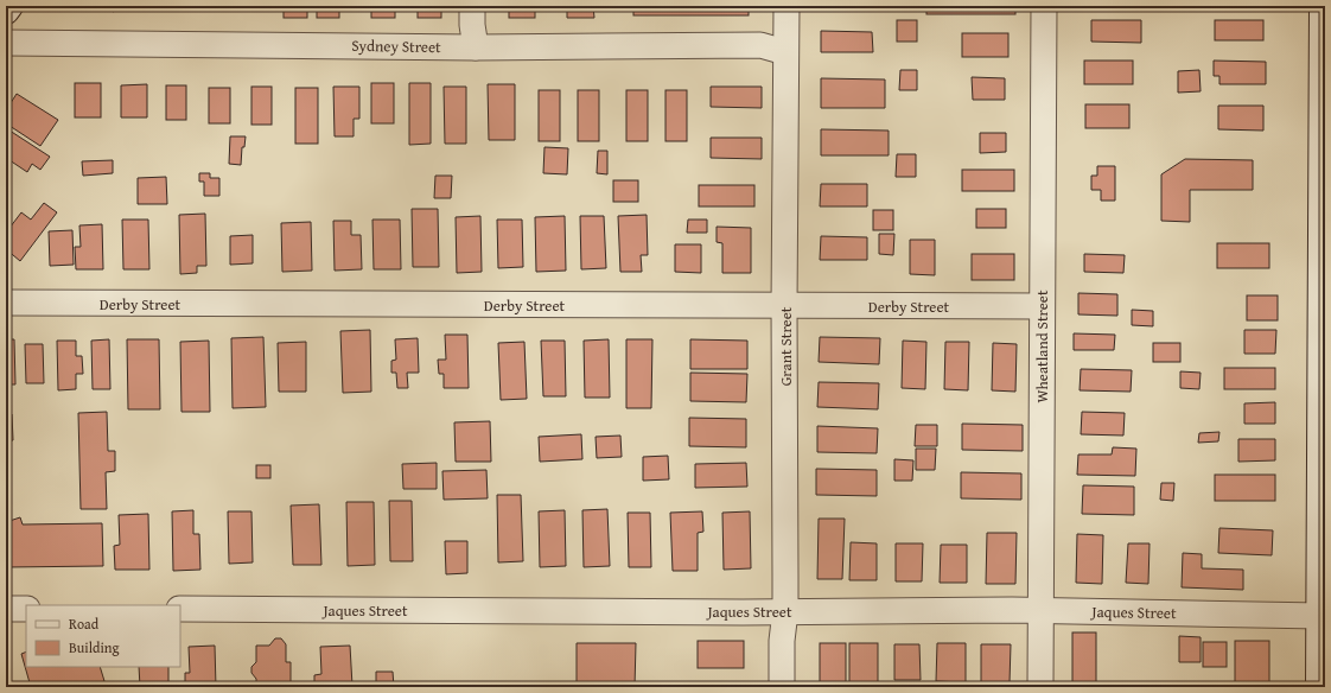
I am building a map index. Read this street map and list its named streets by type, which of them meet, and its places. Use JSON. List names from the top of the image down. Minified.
{"streets":{"street":["Sydney Street","Derby Street","Grant Street","Wheatland Street","Jaques Street"]},"crossings":[["Sydney Street","Grant Street"],["Derby Street","Grant Street"],["Derby Street","Wheatland Street"],["Grant Street","Jaques Street"],["Wheatland Street","Jaques Street"]],"legend":["Road","Building"]}
